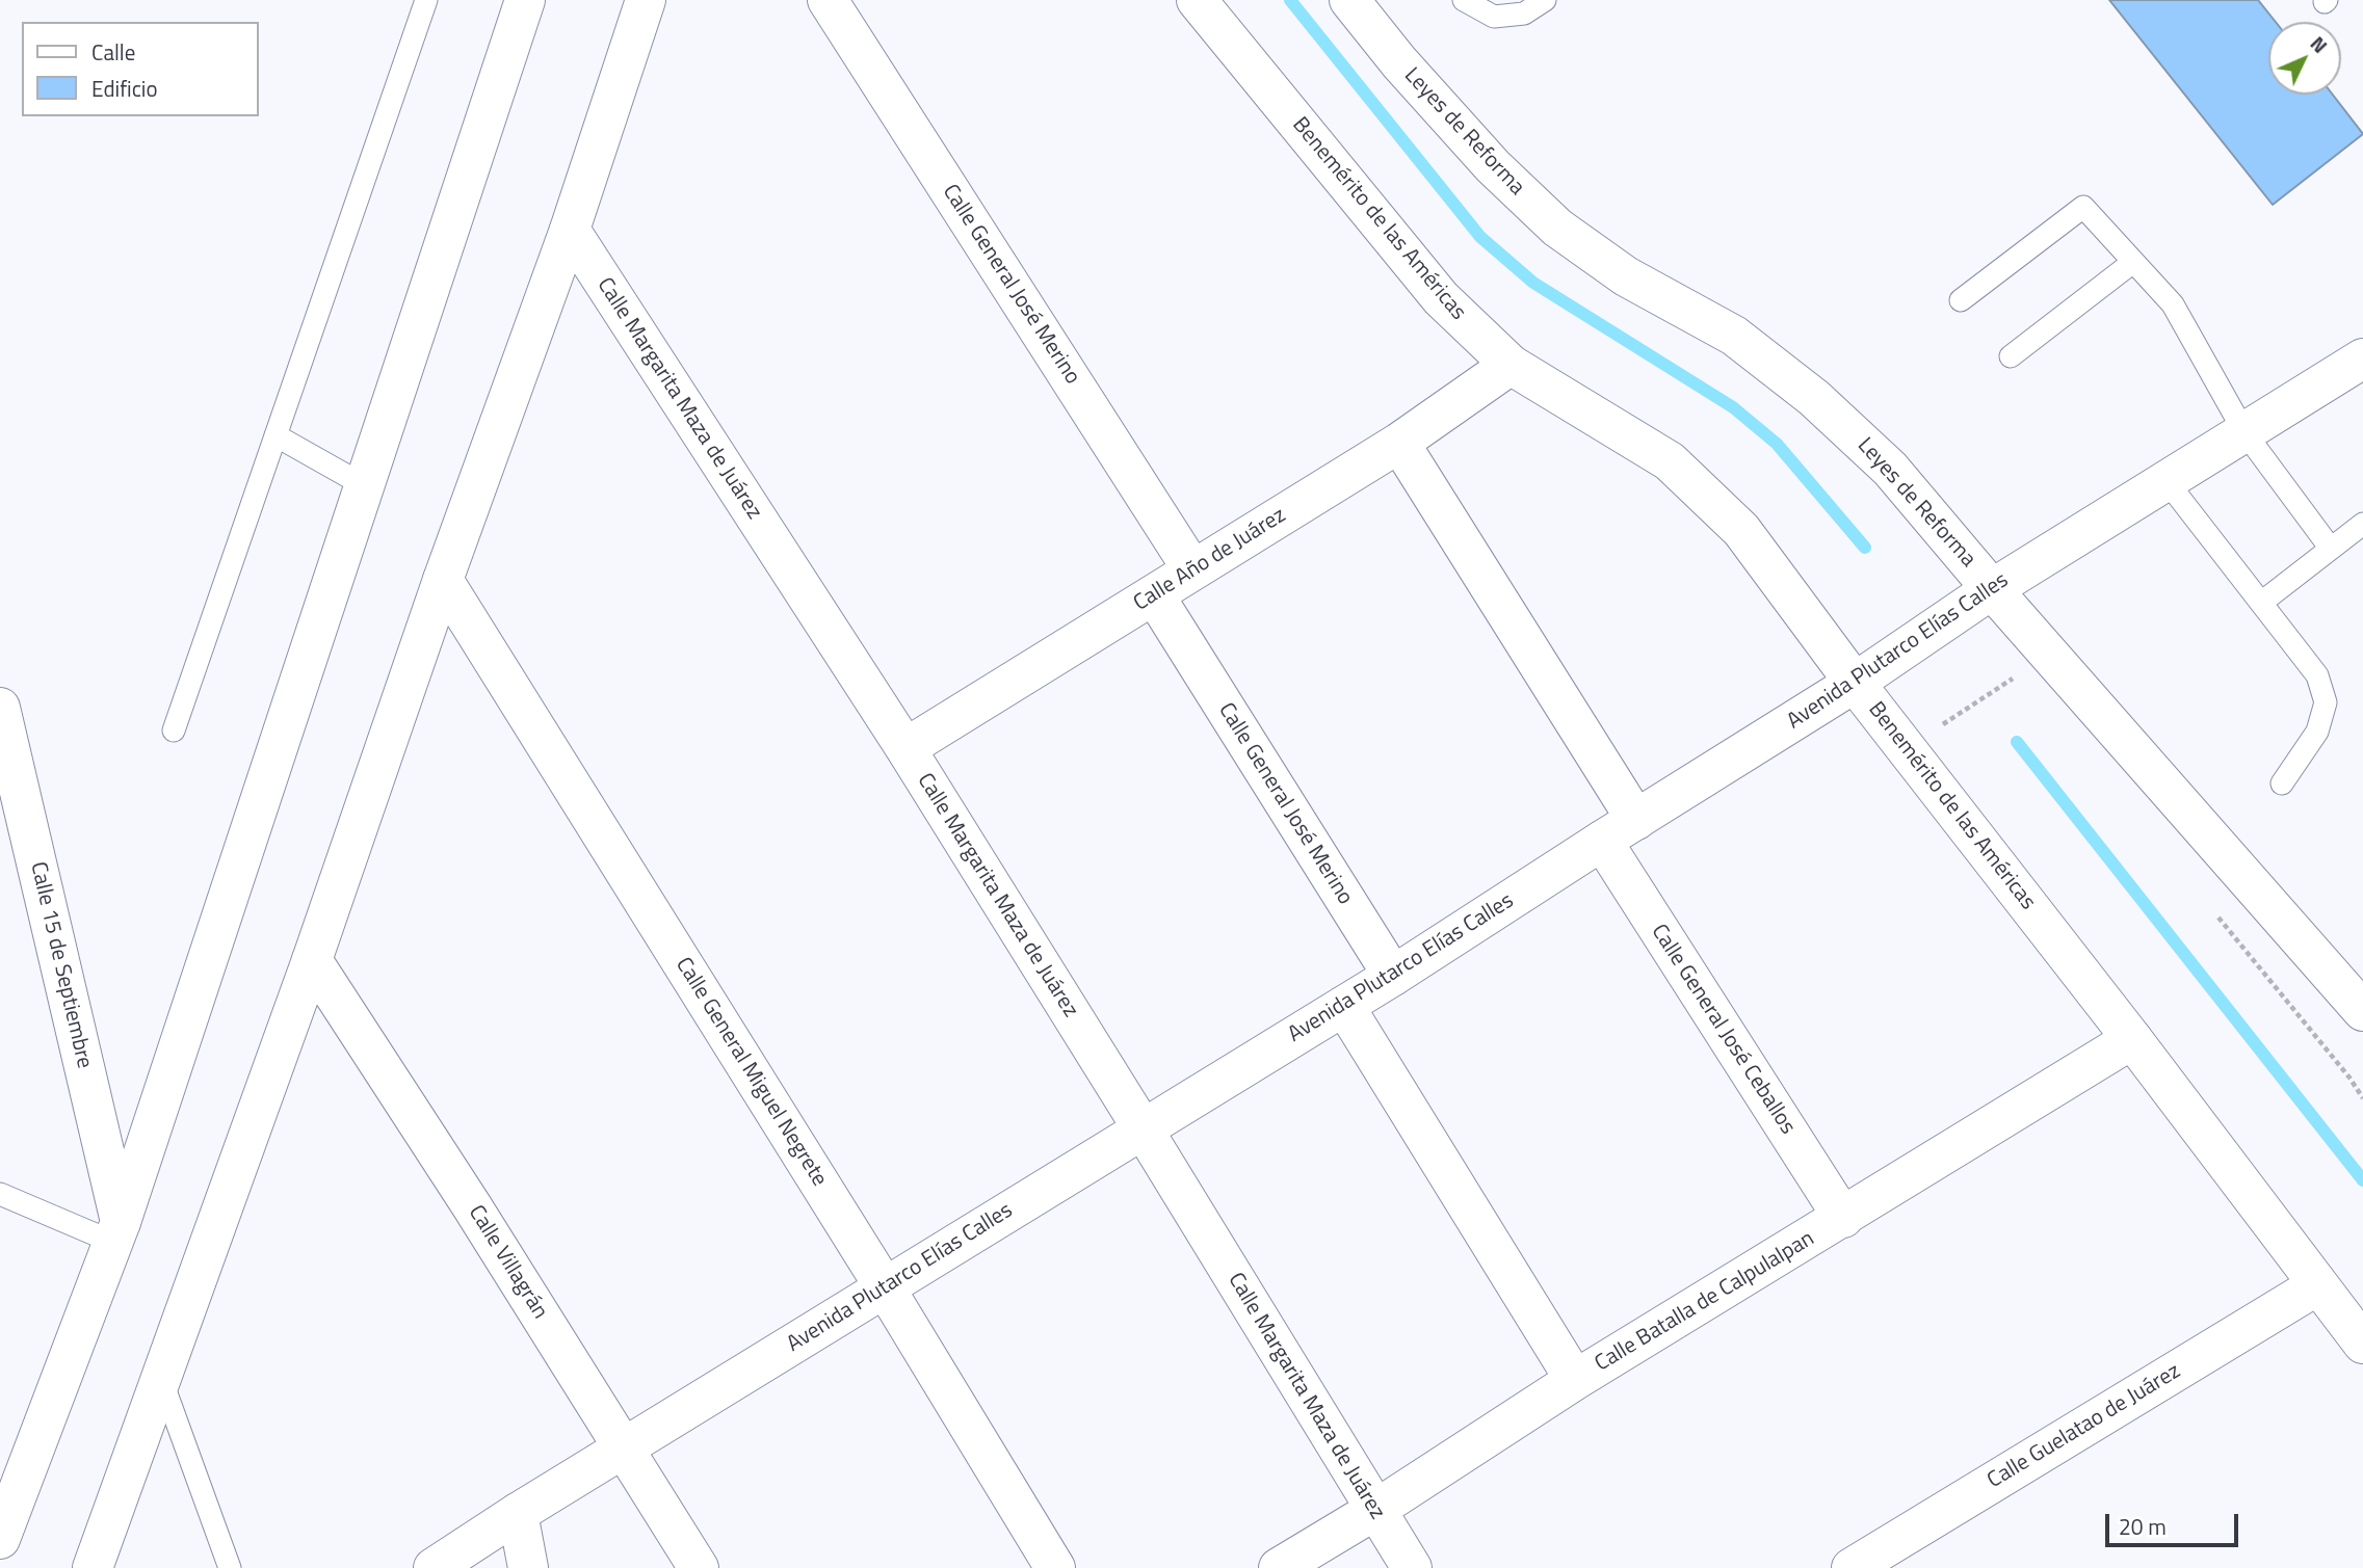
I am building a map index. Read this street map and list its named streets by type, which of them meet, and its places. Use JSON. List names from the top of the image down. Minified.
{"streets":{"street":["Leyes de Reforma","Benemérito de las Américas","Calle General José Merino","Calle Margarita Maza de Juárez","Calle Año de Juárez","Avenida Plutarco Elías Calles","Calle 15 de Septiembre","Calle General José Ceballos","Calle General Miguel Negrete","Calle Villagrán","Calle Batalla de Calpulalpan","Calle Guelatao de Juárez"]},"crossings":[["Leyes de Reforma","Avenida Plutarco Elías Calles"],["Benemérito de las Américas","Calle Año de Juárez"],["Benemérito de las Américas","Avenida Plutarco Elías Calles"],["Benemérito de las Américas","Calle Batalla de Calpulalpan"],["Benemérito de las Américas","Calle Guelatao de Juárez"],["Calle General José Merino","Calle Año de Juárez"],["Calle General José Merino","Avenida Plutarco Elías Calles"],["Calle Margarita Maza de Juárez","Calle Año de Juárez"],["Calle Margarita Maza de Juárez","Avenida Plutarco Elías Calles"],["Calle Margarita Maza de Juárez","Calle Batalla de Calpulalpan"],["Avenida Plutarco Elías Calles","Calle General José Ceballos"],["Avenida Plutarco Elías Calles","Calle General Miguel Negrete"],["Avenida Plutarco Elías Calles","Calle Villagrán"],["Calle General José Ceballos","Calle Batalla de Calpulalpan"]],"legend":["Calle","Edificio"],"scale_bar":"20 m","north":"top right"}
